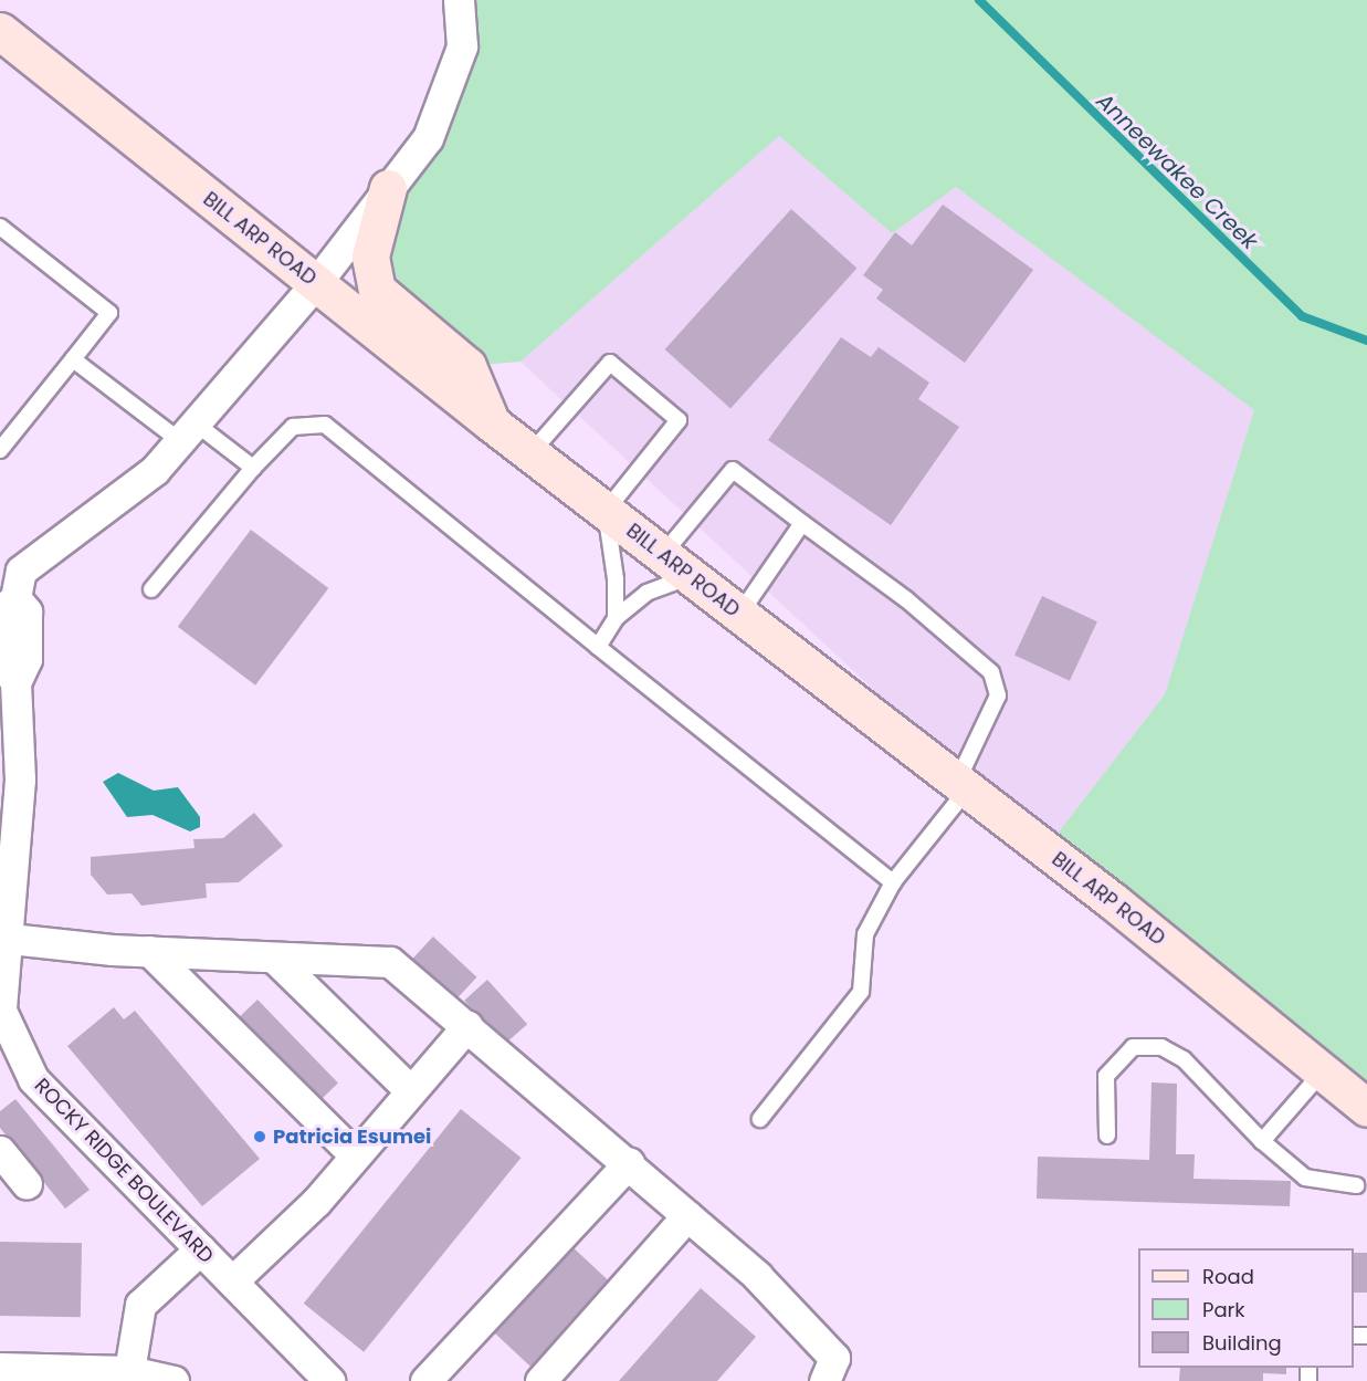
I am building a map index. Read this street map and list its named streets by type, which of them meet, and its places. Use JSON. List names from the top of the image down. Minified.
{"streets":{"main road":["BILL ARP ROAD"],"street":["ROCKY RIDGE BOULEVARD"]},"crossings":[["BILL ARP ROAD","ROCKY RIDGE BOULEVARD"]],"water":["Anneewakee Creek"],"places":["Patricia Esumei"],"legend":["Road","Park","Building"]}
